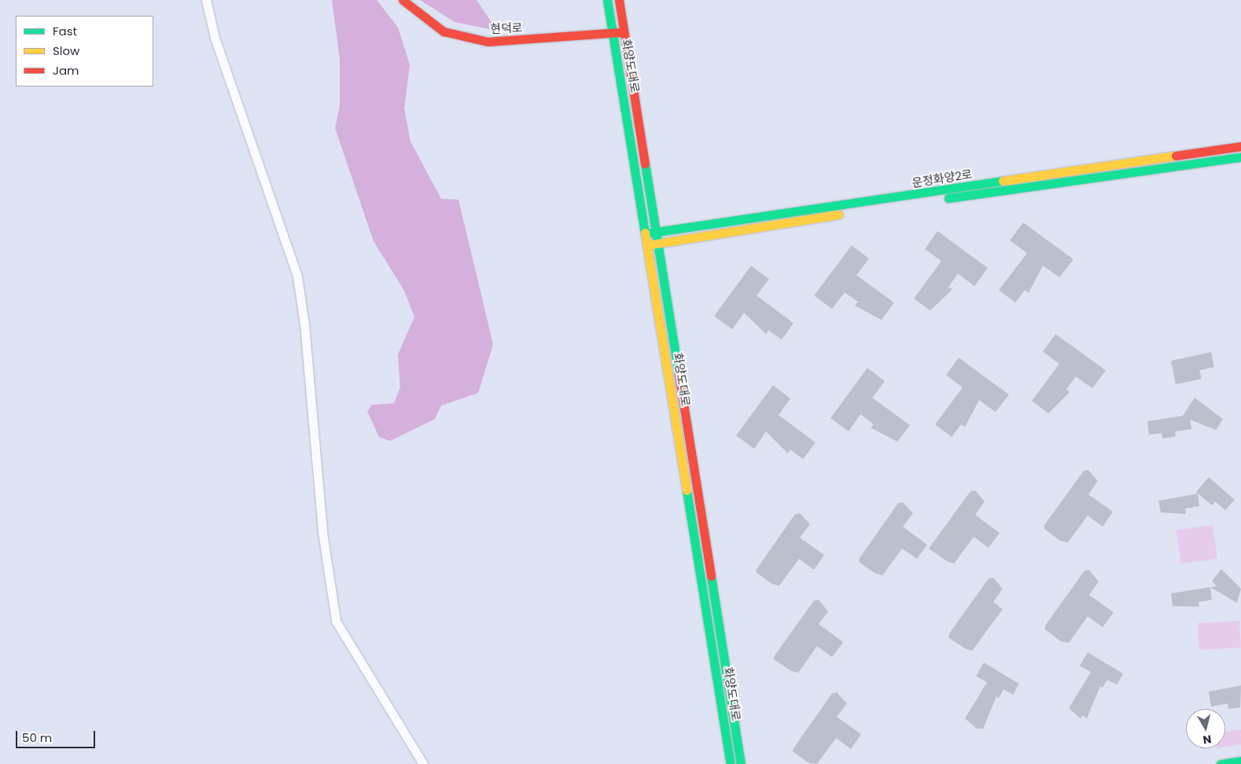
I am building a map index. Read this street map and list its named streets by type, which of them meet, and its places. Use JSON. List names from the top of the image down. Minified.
{"streets":{"main road":["현덕로","화양도대로","운정화양2로"]},"crossings":[["현덕로","화양도대로"],["화양도대로","운정화양2로"]],"legend":["Fast","Slow","Jam"],"scale_bar":"50 m","north":"bottom"}
